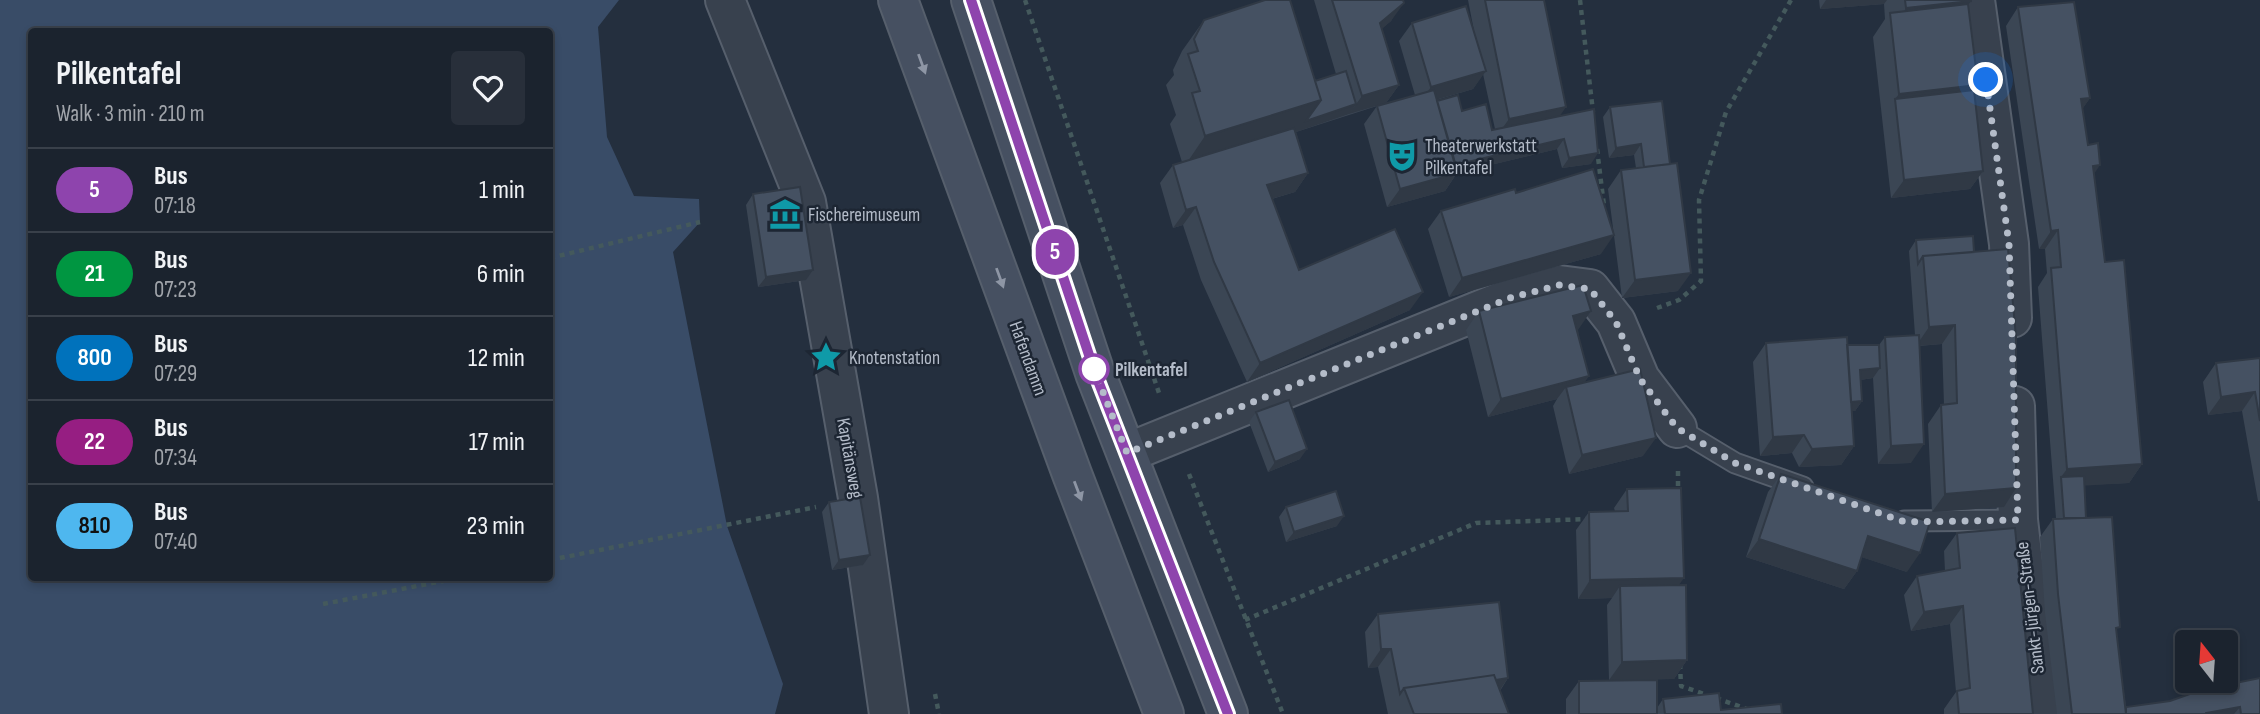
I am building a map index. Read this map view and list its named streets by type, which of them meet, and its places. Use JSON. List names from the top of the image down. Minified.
{"streets":{"main road":["Hafendamm"],"street":["Kapitänsweg","Sankt-Jürgen-Straße"]},"places":{"theatre":["Theaterwerkstatt Pilkentafel"],"museum":["Fischereimuseum"],"place":["Knotenstation"],"other":["Pilkentafel"]},"lines":["bus line 5"],"north":"top","page":{"on_map":"5","heading":["Pilkentafel","Walk · 3 min · 210 m"],"list":[{"mark":"5","name":"Bus","note":"07:18","value":"1 min"},{"mark":"21","name":"Bus","note":"07:23","value":"6 min"},{"mark":"800","name":"Bus","note":"07:29","value":"12 min"},{"mark":"22","name":"Bus","note":"07:34","value":"17 min"},{"mark":"810","name":"Bus","note":"07:40","value":"23 min"}]}}
